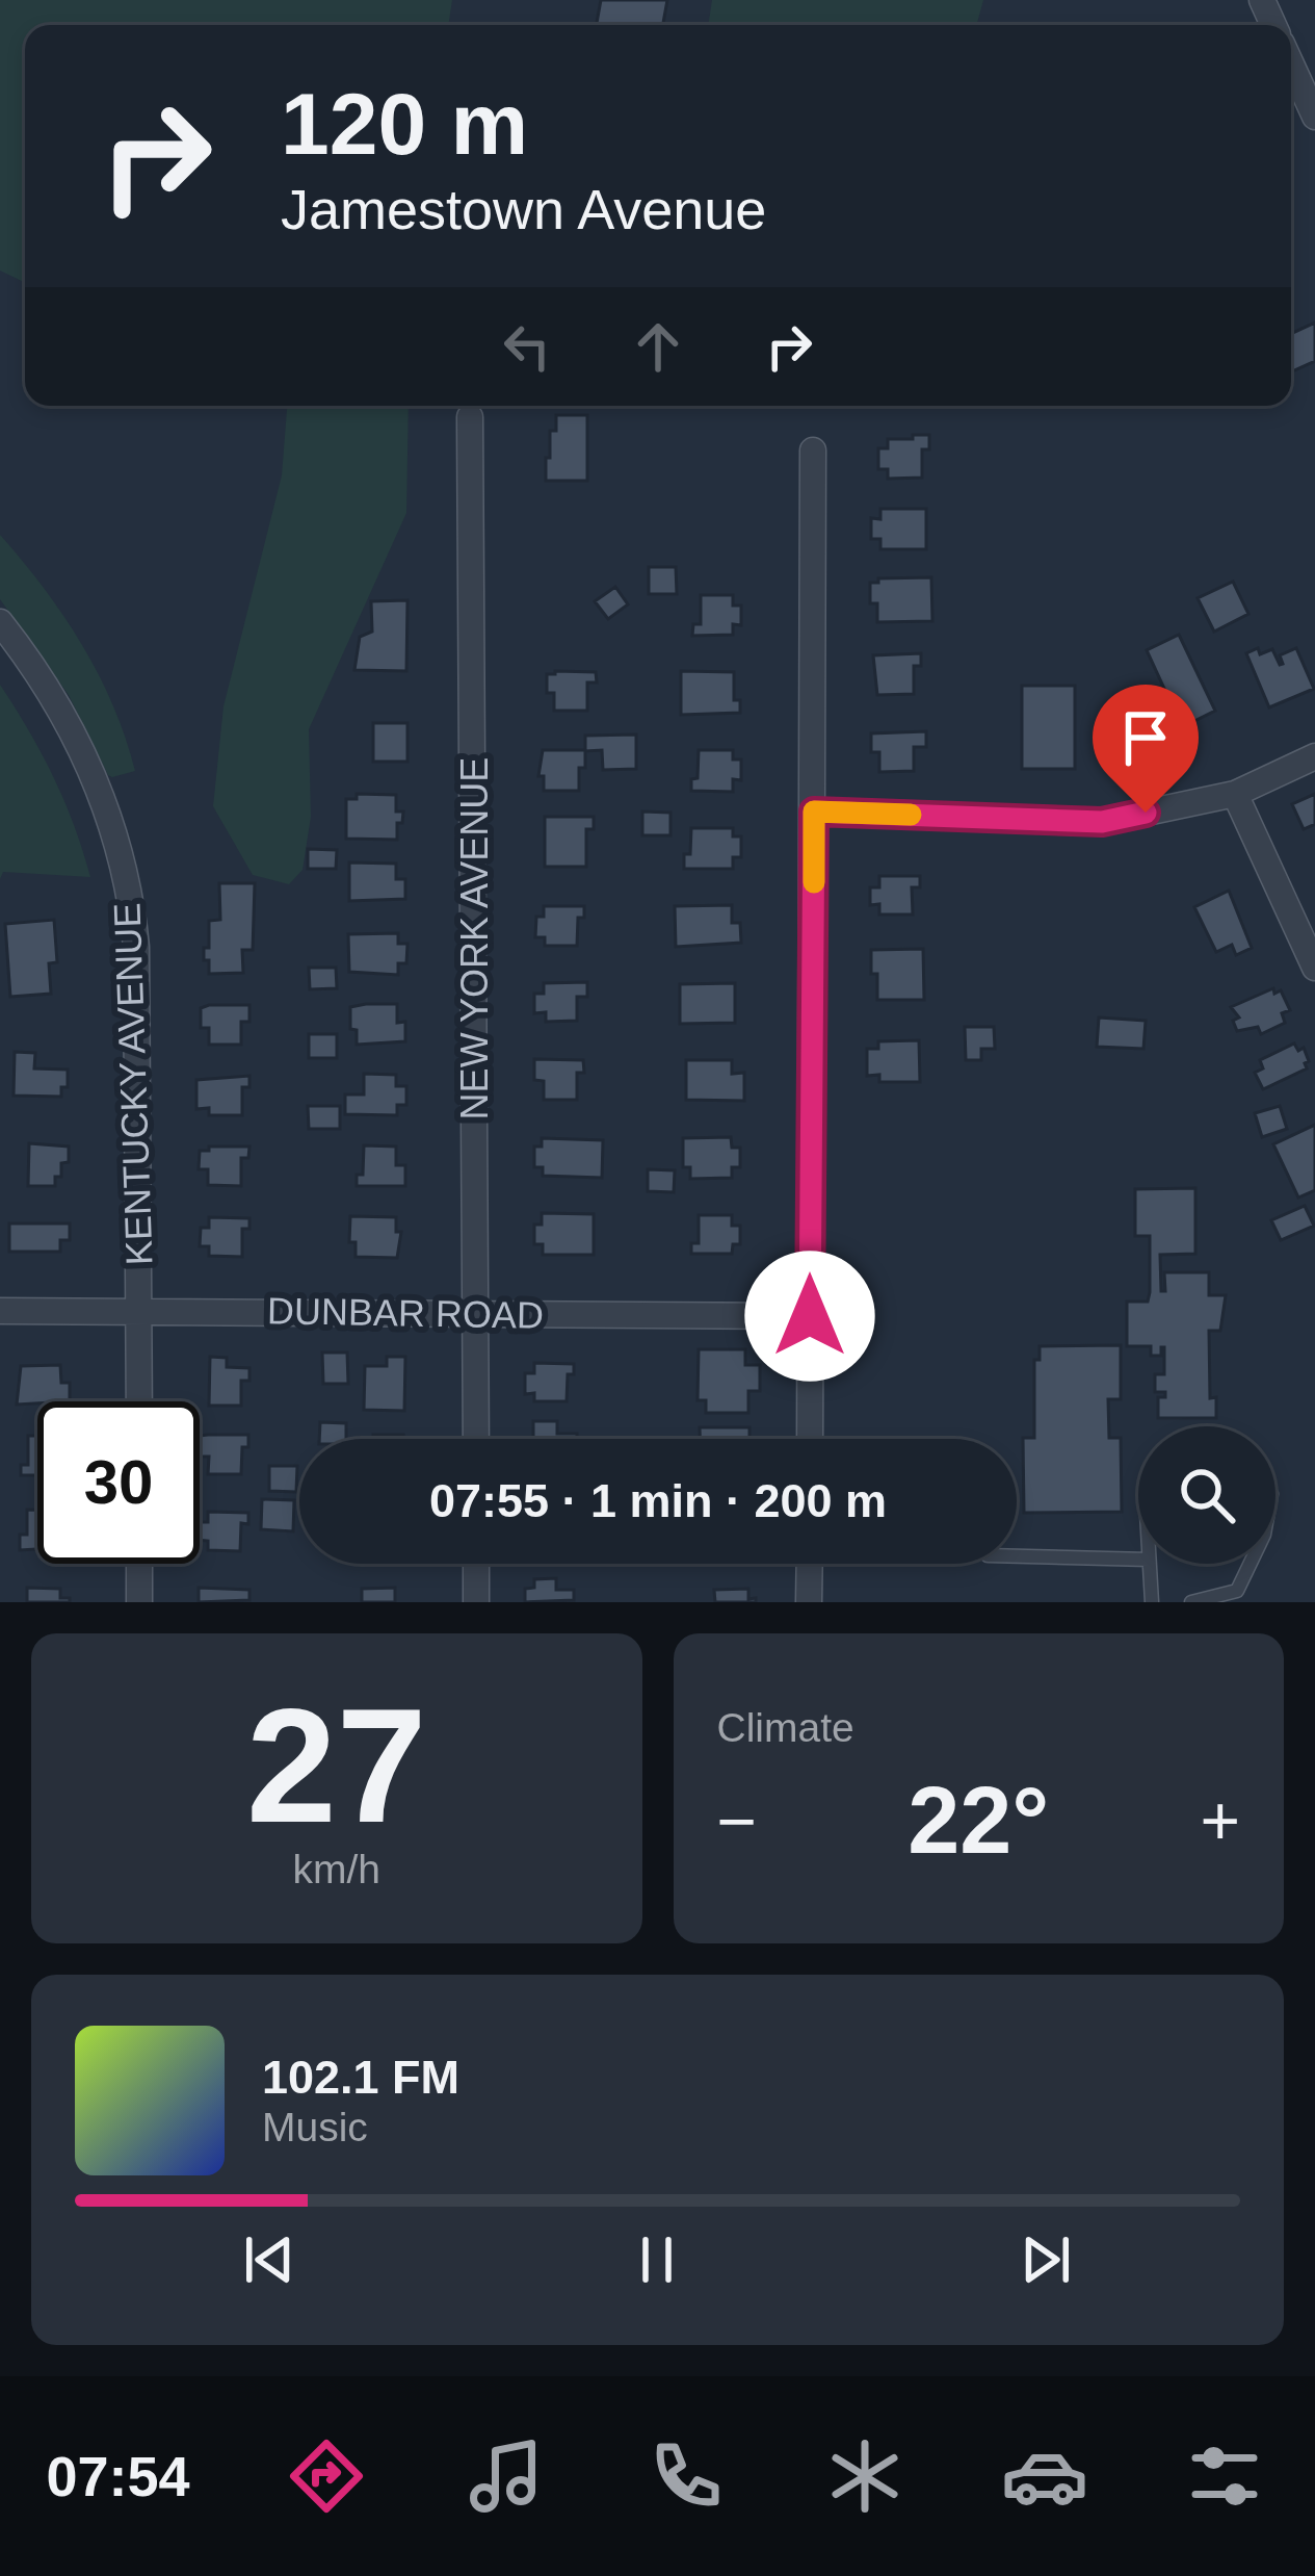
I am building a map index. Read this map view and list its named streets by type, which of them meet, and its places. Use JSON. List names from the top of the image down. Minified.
{"streets":{"street":["NEW YORK AVENUE","KENTUCKY AVENUE","DUNBAR ROAD"]},"crossings":[["NEW YORK AVENUE","DUNBAR ROAD"],["KENTUCKY AVENUE","DUNBAR ROAD"]],"page":{"turn":["120 m","Jamestown Avenue"],"limit":"30","trip":"07:55 · 1 min · 200 m","tile":[["27","km/h"],"Climate"],"heat":["−","22°","+"],"song":["102.1 FM","Music"],"tabs":"07:54"}}
